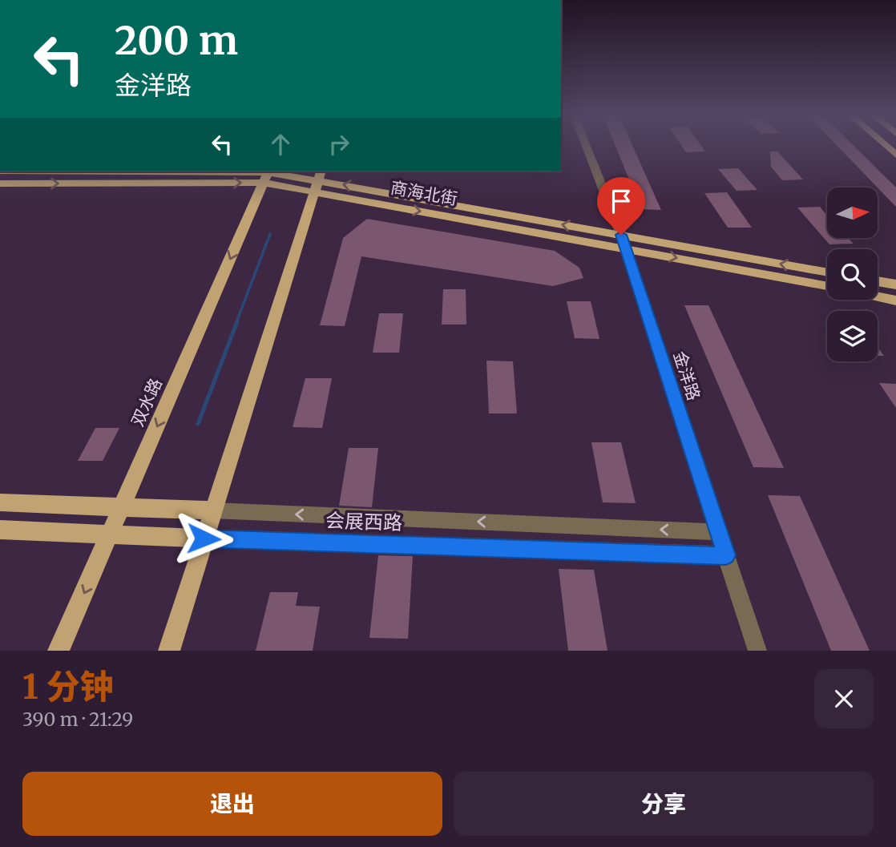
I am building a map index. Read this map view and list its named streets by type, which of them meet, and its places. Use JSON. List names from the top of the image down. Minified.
{"streets":{"main road":["商海北街","双水路","会展西路"],"street":["金洋路"]},"crossings":[["商海北街","金洋路"],["商海北街","双水路"],["金洋路","会展西路"],["双水路","会展西路"]],"one_way":["会展西路"],"north":"right","page":{"turn":["200 m","金洋路"],"heading":["1 分钟","390 m · 21:29"],"buttons":["退出","分享"]}}
